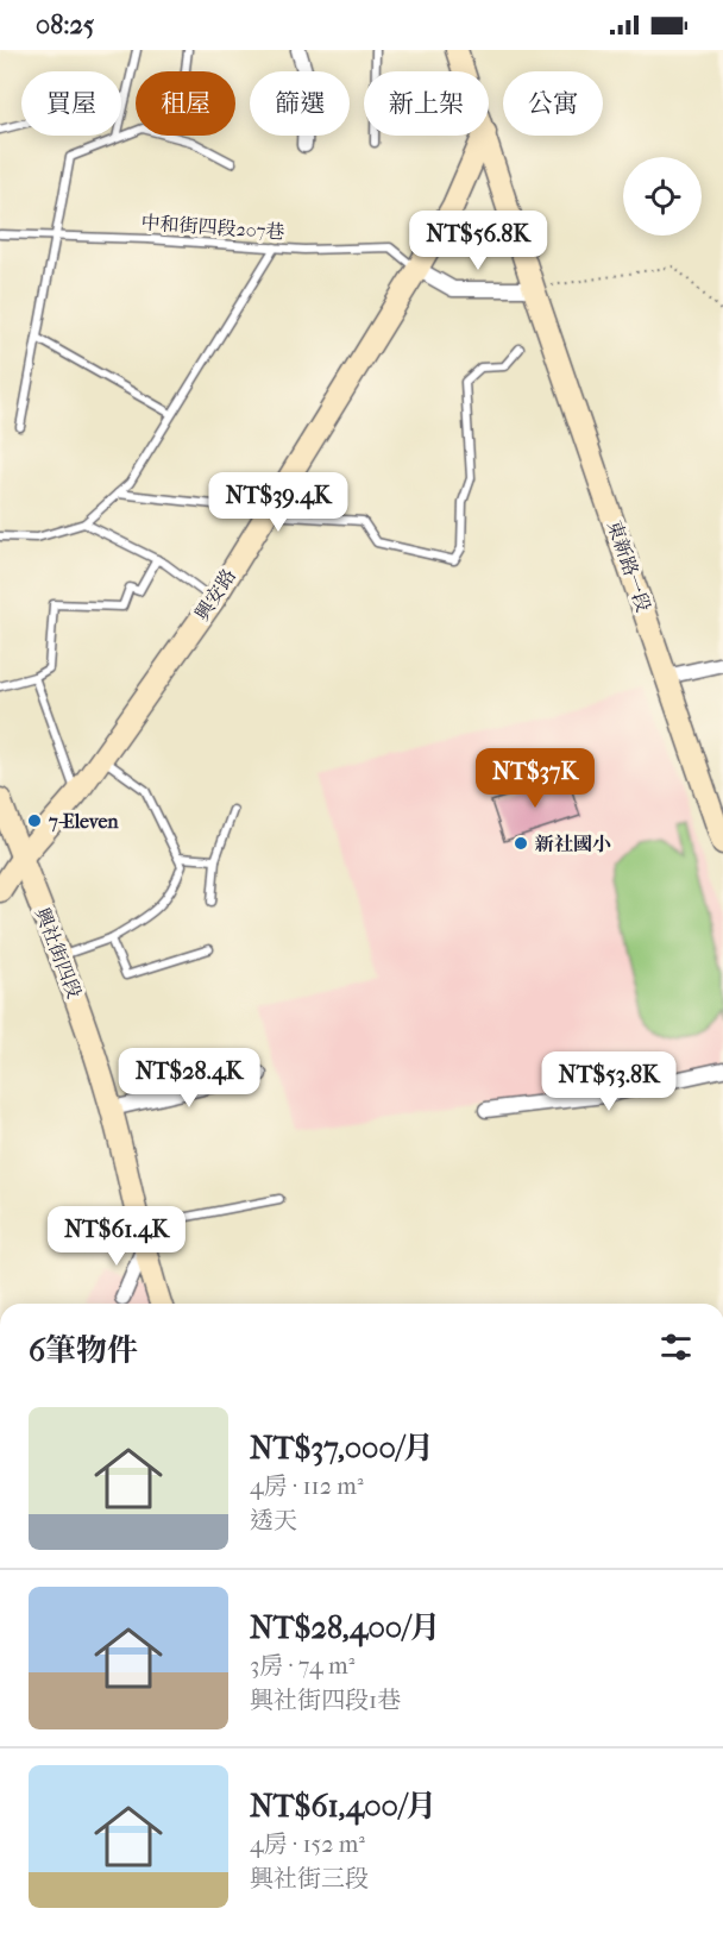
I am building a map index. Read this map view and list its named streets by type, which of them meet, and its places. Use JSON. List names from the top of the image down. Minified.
{"streets":{"street":["東新路一段","興安路","興社街四段"],"lane":["中和街四段207巷"]},"crossings":[["中和街四段207巷","興安路"],["興安路","興社街四段"]],"places":["7-Eleven","新社國小"],"page":{"status":"08:25","chip":["買屋","租屋","篩選","新上架","公寓"],"price":["NT$56.8K","NT$39.4K","NT$37K","NT$28.4K","NT$53.8K","NT$61.4K"],"heading":"6筆物件","list":[{"name":"NT$37,000/月","note":"4房 · 112 m² · 透天"},{"name":"NT$28,400/月","note":"3房 · 74 m² · 興社街四段1巷"},{"name":"NT$61,400/月","note":"4房 · 152 m² · 興社街三段"}]}}
